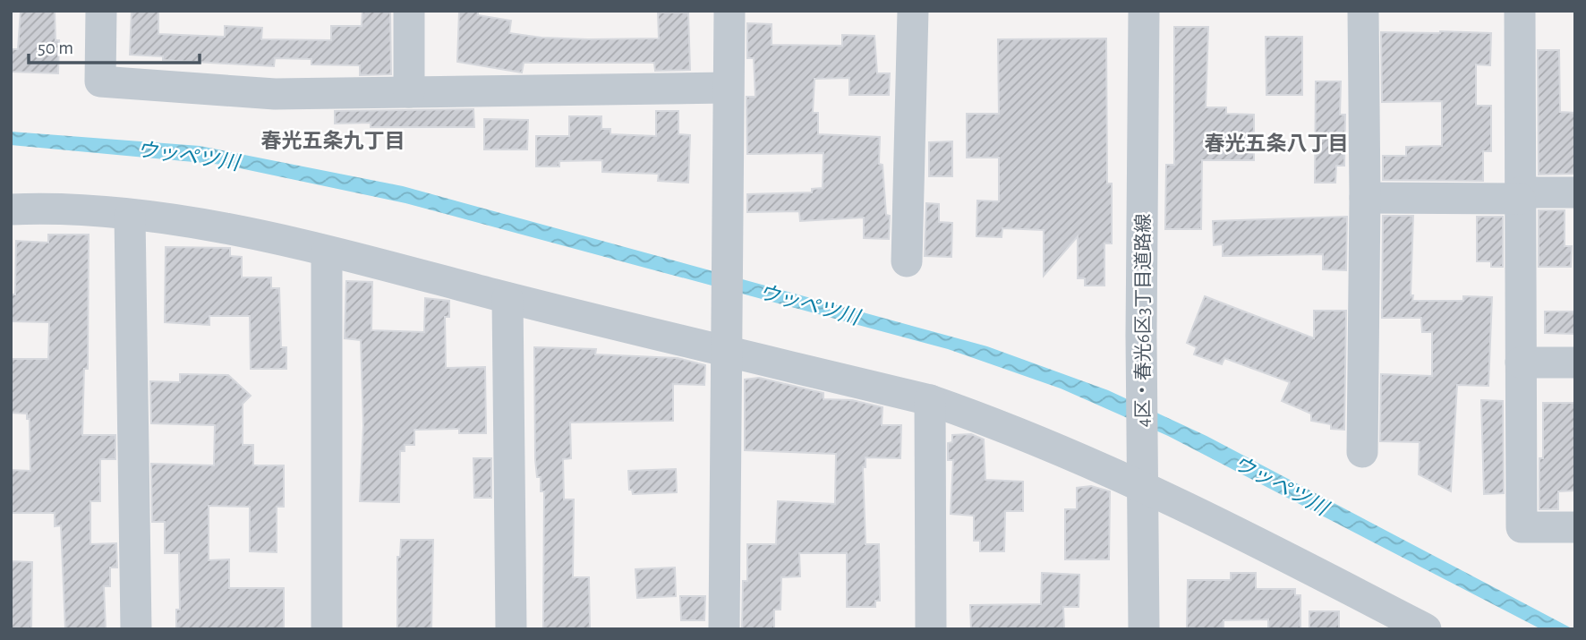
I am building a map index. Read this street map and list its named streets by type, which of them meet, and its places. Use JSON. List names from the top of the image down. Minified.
{"streets":{"street":["4区・春光6区3丁目道路線"]},"districts":["春光五条九丁目","春光五条八丁目"],"water":["ウッペツ川"],"scale_bar":"50 m"}
